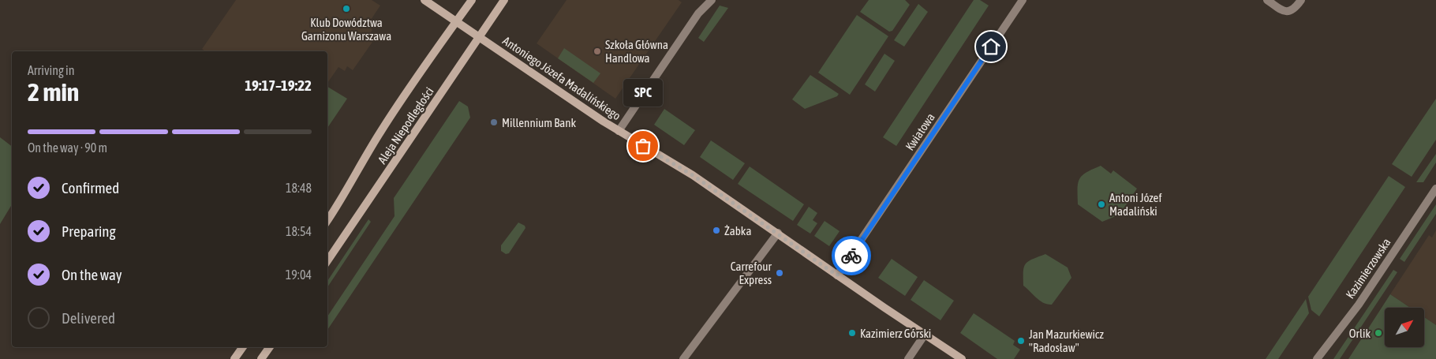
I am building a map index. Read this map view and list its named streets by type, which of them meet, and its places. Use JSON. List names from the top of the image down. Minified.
{"streets":{"street":["Antoniego Józefa Madalińskiego","Aleja Niepodległości","Kwiatowa","Kazimierzowska"]},"crossings":[["Antoniego Józefa Madalińskiego","Aleja Niepodległości"],["Antoniego Józefa Madalińskiego","Kwiatowa"]],"places":["Klub Dowództwa Garnizonu Warszawa","Szkoła Główna Handlowa","Millennium Bank","SPC","Antoni Józef Madaliński","Żabka","Carrefour Express","Kazimierz Górski","Orlik","Jan Mazurkiewicz \"Radosław\""],"north":"top right","page":{"heading":["2 min","Arriving in","19:17–19:22"],"bubble":"SPC","bar":"On the way · 90 m","list":[["Confirmed","18:48"],["Preparing","18:54"],["On the way","19:04"],"Delivered"]}}
